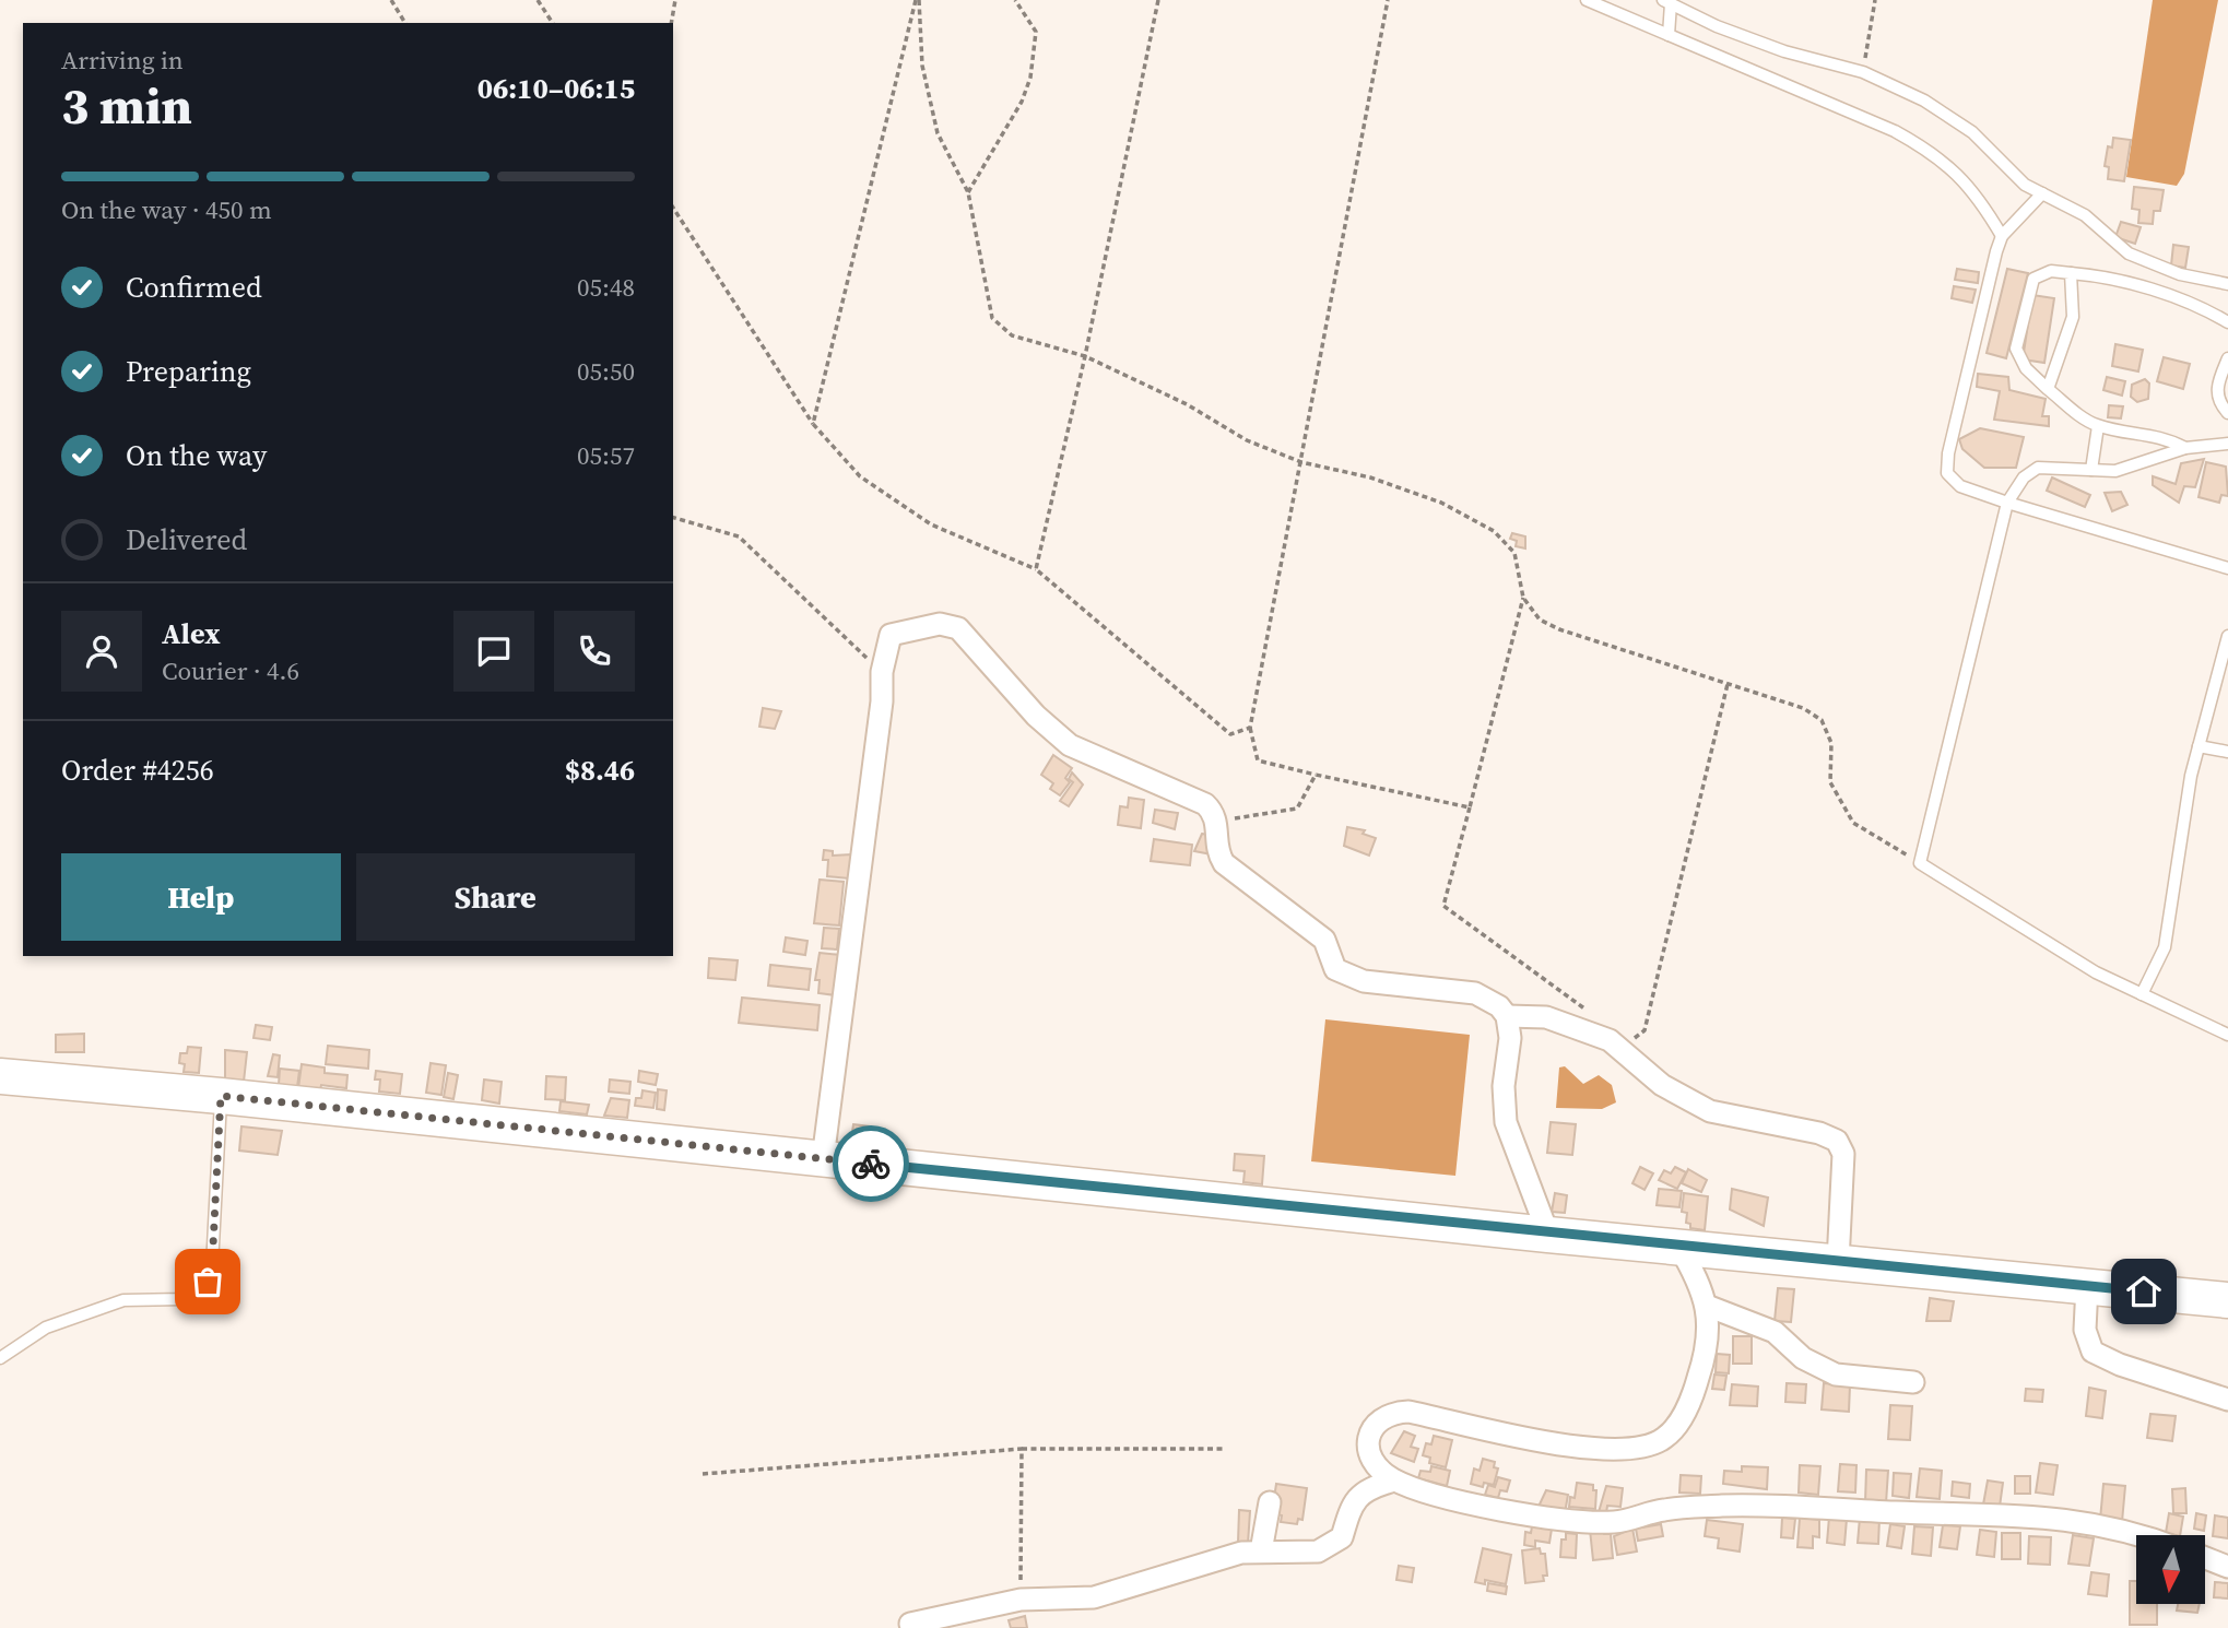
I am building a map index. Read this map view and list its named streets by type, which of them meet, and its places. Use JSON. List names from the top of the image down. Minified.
{"north":"bottom","page":{"heading":["3 min","Arriving in","06:10–06:15"],"panel":["Alex","Courier · 4.6","Order #4256","$8.46"],"bar":"On the way · 450 m","list":[["Confirmed","05:48"],["Preparing","05:50"],["On the way","05:57"],"Delivered"],"buttons":["Help","Share"]}}
